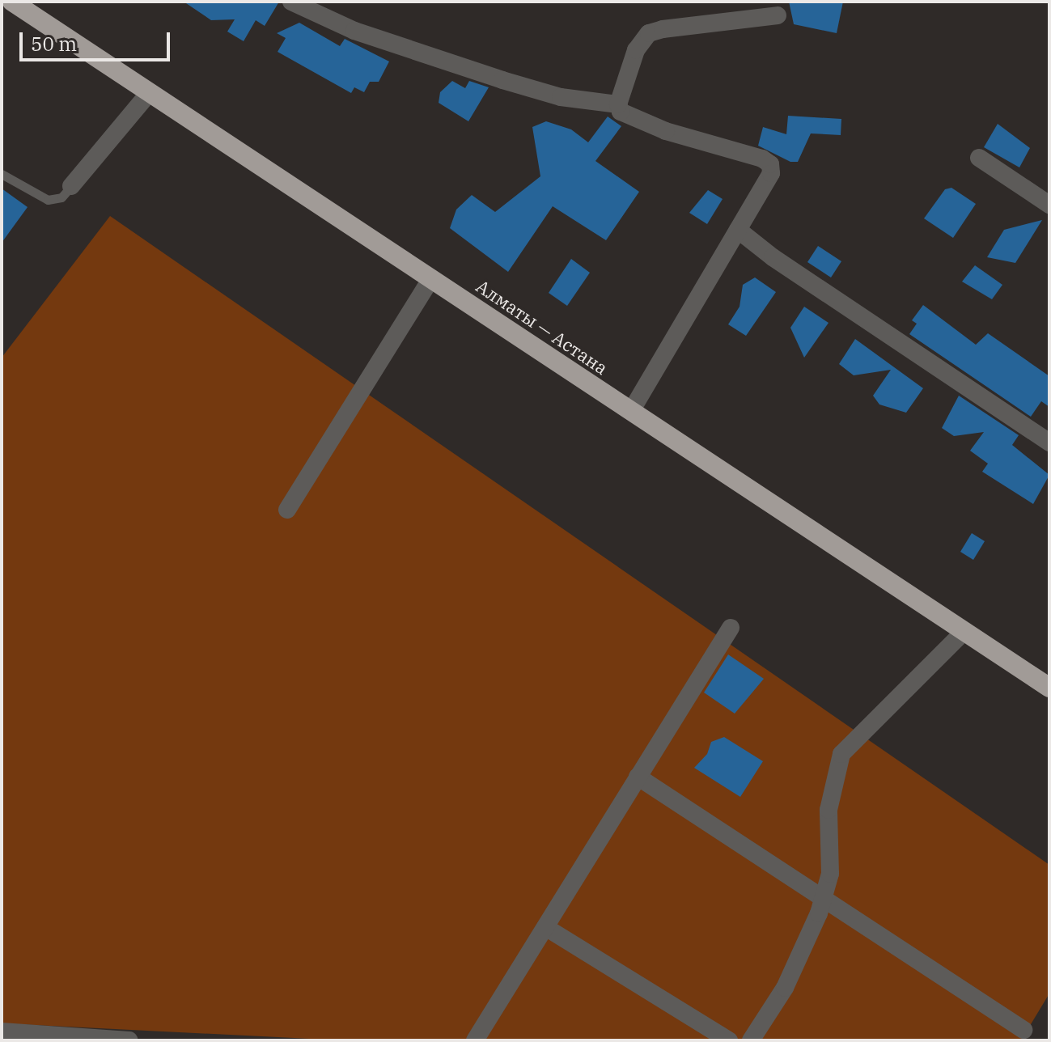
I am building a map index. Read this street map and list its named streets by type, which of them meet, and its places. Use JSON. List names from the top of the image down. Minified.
{"streets":{"highway":["Алматы — Астана"]},"scale_bar":"50 m"}
